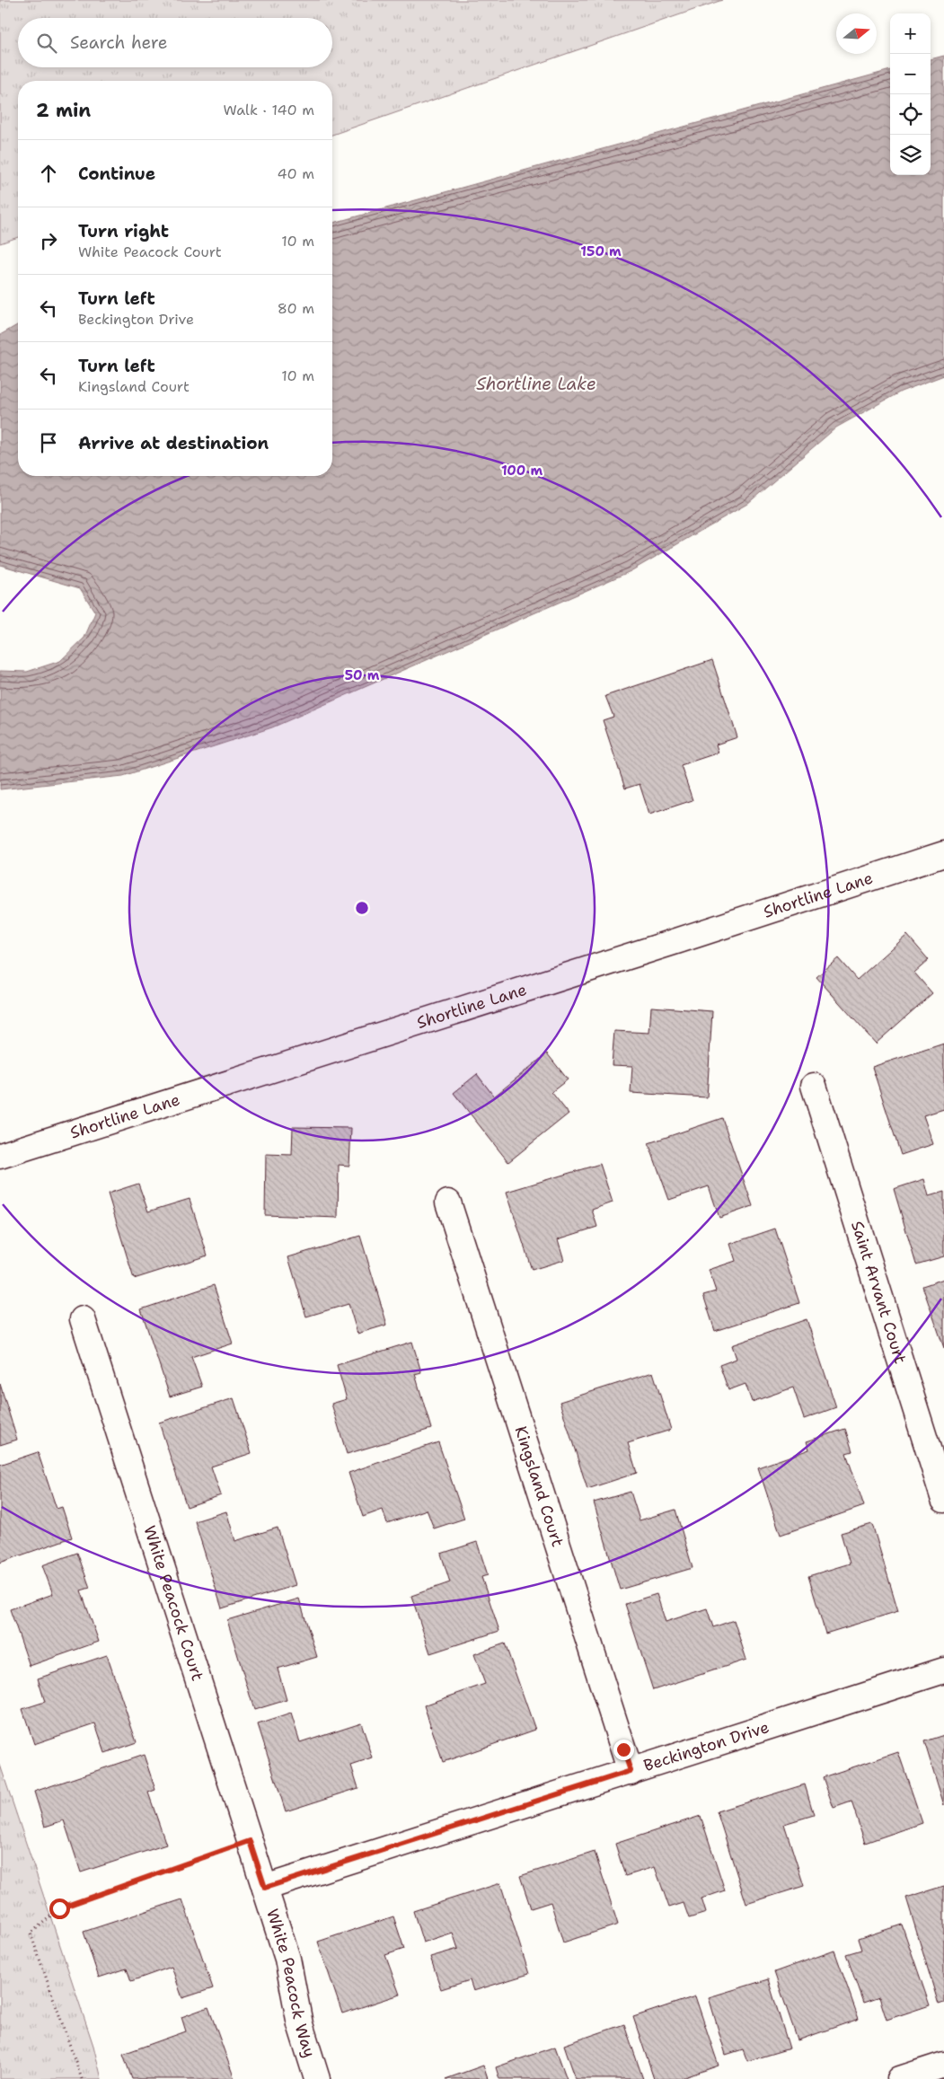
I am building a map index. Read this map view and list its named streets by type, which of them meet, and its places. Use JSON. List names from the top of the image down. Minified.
{"streets":{"street":["Shortline Lane","Saint Arvant Court","Kingsland Court","White Peacock Court","Beckington Drive","White Peacock Way"]},"crossings":[["Kingsland Court","Beckington Drive"],["White Peacock Court","Beckington Drive"],["White Peacock Court","White Peacock Way"],["Beckington Drive","White Peacock Way"]],"water":["Shortline Lake"],"north":"right","page":{"map_buttons":["+","−"],"search":"Search here","heading":["2 min","Walk · 140 m"],"list":[["Continue","40 m"],["Turn right","White Peacock Court","10 m"],["Turn left","Beckington Drive","80 m"],["Turn left","Kingsland Court","10 m"],"Arrive at destination"]},"rings":["150 m","100 m","50 m"]}
